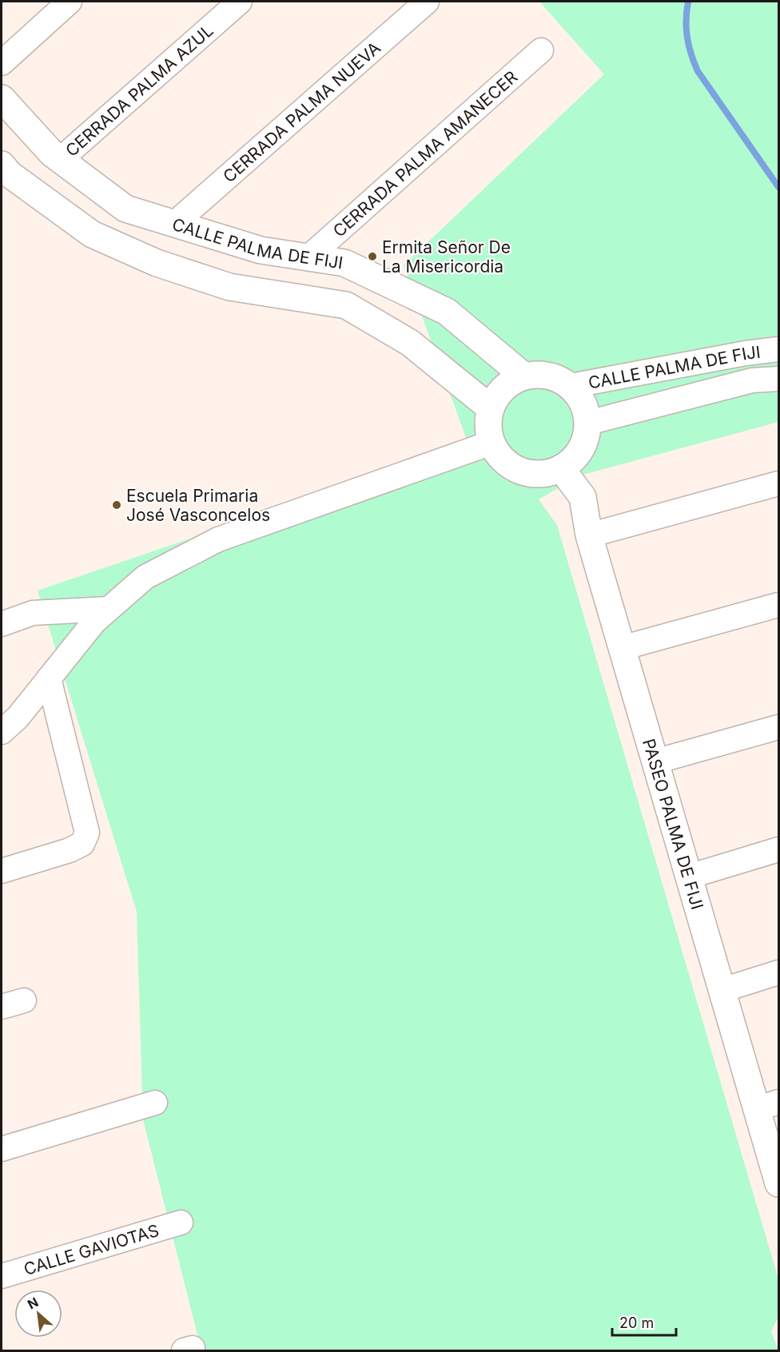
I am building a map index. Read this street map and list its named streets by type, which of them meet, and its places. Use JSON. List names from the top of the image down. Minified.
{"streets":{"street":["CERRADA PALMA AZUL","CERRADA PALMA NUEVA","CERRADA PALMA AMANECER","CALLE PALMA DE FIJI","PASEO PALMA DE FIJI","CALLE GAVIOTAS"]},"crossings":[["CERRADA PALMA AZUL","CALLE PALMA DE FIJI"],["CERRADA PALMA NUEVA","CALLE PALMA DE FIJI"],["CERRADA PALMA AMANECER","CALLE PALMA DE FIJI"],["CALLE PALMA DE FIJI","PASEO PALMA DE FIJI"]],"places":["Ermita Señor De La Misericordia","Escuela Primaria José Vasconcelos"],"scale_bar":"20 m","north":"top left"}
